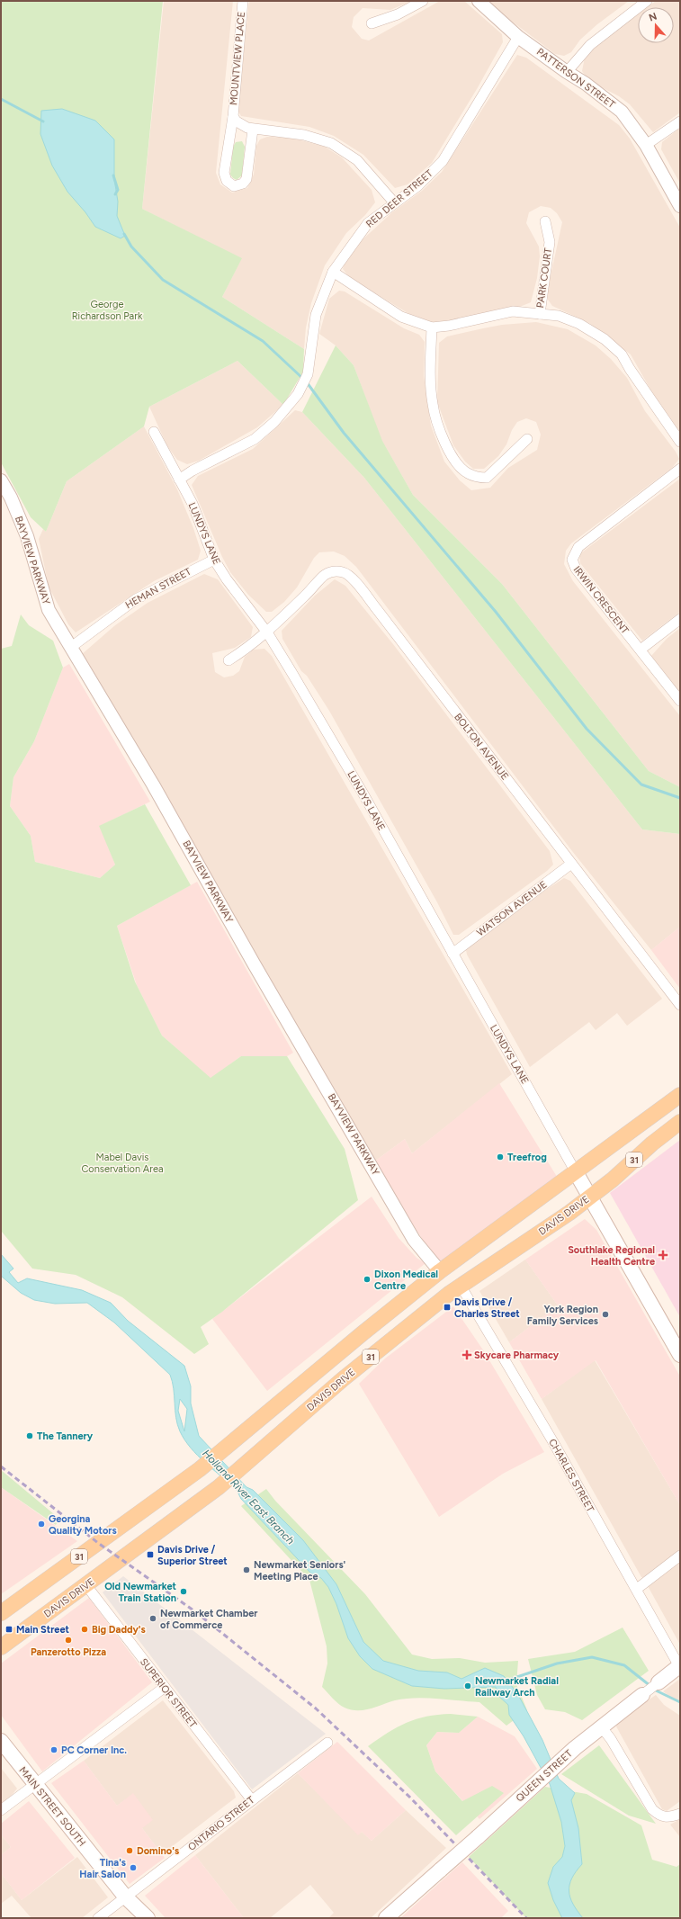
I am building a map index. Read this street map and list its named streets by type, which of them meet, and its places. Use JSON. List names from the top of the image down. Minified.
{"streets":{"main road":["31","DAVIS DRIVE","QUEEN STREET","MAIN STREET SOUTH"],"street":["MOUNTVIEW PLACE","PATTERSON STREET","RED DEER STREET","PARK COURT","LUNDYS LANE","BAYVIEW PARKWAY","HEMAN STREET","IRWIN CRESCENT","BOLTON AVENUE","WATSON AVENUE","CHARLES STREET","SUPERIOR STREET","ONTARIO STREET"]},"crossings":[["MOUNTVIEW PLACE","RED DEER STREET"],["PATTERSON STREET","RED DEER STREET"],["RED DEER STREET","LUNDYS LANE"],["LUNDYS LANE","HEMAN STREET"],["LUNDYS LANE","BOLTON AVENUE"],["LUNDYS LANE","WATSON AVENUE"],["LUNDYS LANE","31"],["BAYVIEW PARKWAY","HEMAN STREET"],["BAYVIEW PARKWAY","31"],["BOLTON AVENUE","WATSON AVENUE"],["DAVIS DRIVE","CHARLES STREET"],["DAVIS DRIVE","SUPERIOR STREET"],["CHARLES STREET","QUEEN STREET"],["SUPERIOR STREET","ONTARIO STREET"],["MAIN STREET SOUTH","ONTARIO STREET"]],"water":["Holland River East Branch"],"parks":["George Richardson Park","Mabel Davis Conservation Area"],"places":{"other":["Treefrog","Dixon Medical Centre","York Region Family Services","The Tannery","Georgina Quality Motors","Newmarket Seniors' Meeting Place","Old Newmarket Train Station","Newmarket Chamber of Commerce","Big Daddy's","Panzerotto Pizza","Newmarket Radial Railway Arch","PC Corner Inc.","Domino's","Tina's Hair Salon"],"health":["Southlake Regional Health Centre","Skycare Pharmacy"],"transit":["Davis Drive / Charles Street","Davis Drive / Superior Street","Main Street"]},"north":"top"}
